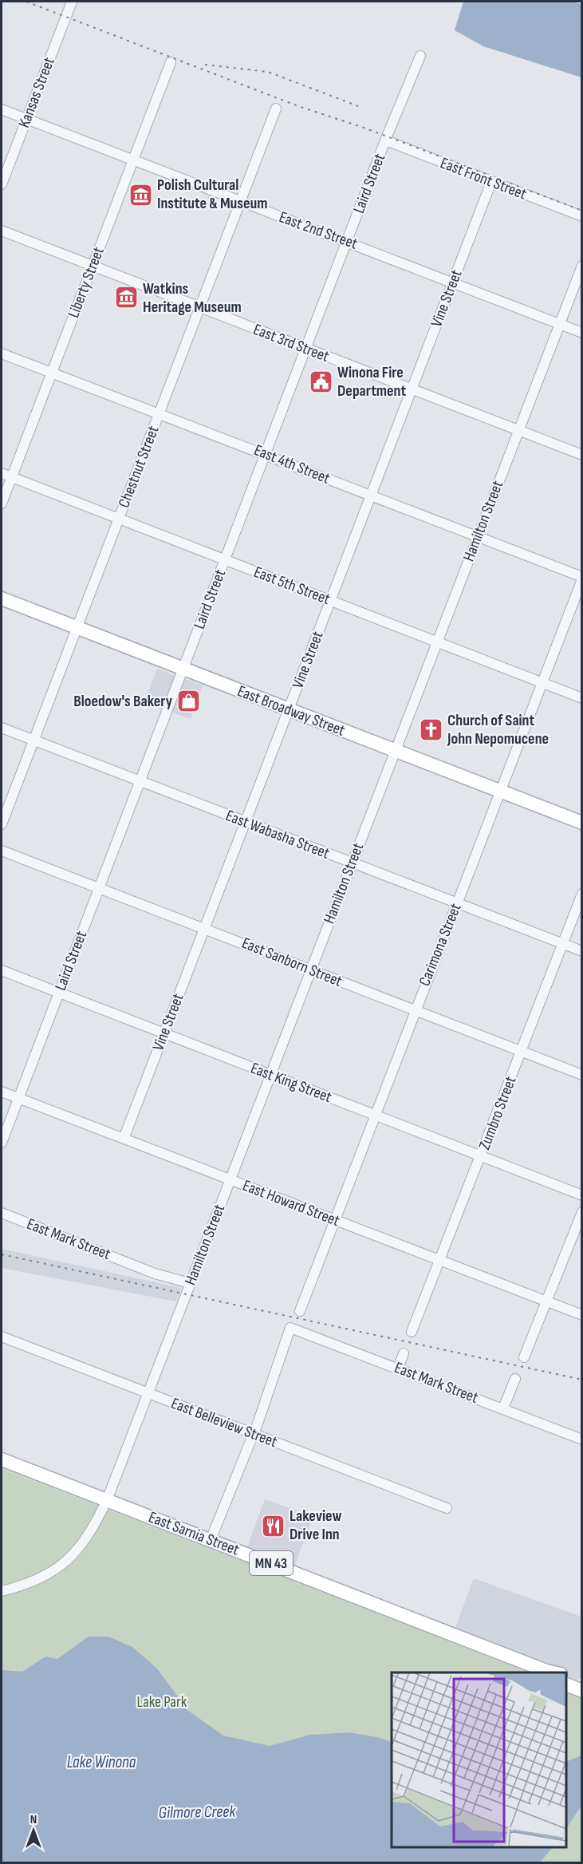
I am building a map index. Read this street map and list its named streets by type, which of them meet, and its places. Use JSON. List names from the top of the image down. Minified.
{"streets":{"main road":["East Broadway Street","East Sarnia Street","MN 43"],"street":["Kansas Street","East Front Street","Laird Street","East 2nd Street","Liberty Street","Vine Street","East 3rd Street","East 4th Street","Chestnut Street","Hamilton Street","East 5th Street","East Wabasha Street","Carimona Street","East Sanborn Street","East King Street","Zumbro Street","East Howard Street","East Mark Street","East Belleview Street"]},"crossings":[["Kansas Street","East 2nd Street"],["East Front Street","Laird Street"],["East Front Street","Vine Street"],["Laird Street","East 2nd Street"],["Laird Street","East 3rd Street"],["Laird Street","East 4th Street"],["Laird Street","East 5th Street"],["Laird Street","East Broadway Street"],["Laird Street","East Wabasha Street"],["Laird Street","East Sanborn Street"],["Laird Street","East King Street"],["Laird Street","East Howard Street"],["East 2nd Street","Liberty Street"],["East 2nd Street","Vine Street"],["East 2nd Street","Chestnut Street"],["East 2nd Street","Hamilton Street"],["Liberty Street","East 3rd Street"],["Liberty Street","East 4th Street"],["Liberty Street","East 5th Street"],["Vine Street","East 3rd Street"],["Vine Street","East 4th Street"],["Vine Street","East 5th Street"],["Vine Street","East Broadway Street"],["Vine Street","East Wabasha Street"],["Vine Street","East Sanborn Street"],["Vine Street","East King Street"],["Vine Street","East Howard Street"],["East 3rd Street","Chestnut Street"],["East 3rd Street","Hamilton Street"],["East 4th Street","Chestnut Street"],["East 4th Street","Hamilton Street"],["East 4th Street","Carimona Street"],["Chestnut Street","East 5th Street"],["Chestnut Street","East Broadway Street"],["Chestnut Street","East Wabasha Street"],["Hamilton Street","East 5th Street"],["Hamilton Street","East Broadway Street"],["Hamilton Street","East Wabasha Street"],["Hamilton Street","East Sanborn Street"],["Hamilton Street","East King Street"],["Hamilton Street","East Howard Street"],["Hamilton Street","East Mark Street"],["Hamilton Street","East Belleview Street"],["Hamilton Street","East Sarnia Street"],["East 5th Street","Carimona Street"],["East Broadway Street","Carimona Street"],["East Wabasha Street","Carimona Street"],["East Wabasha Street","Zumbro Street"],["Carimona Street","East Sanborn Street"],["Carimona Street","East King Street"],["Carimona Street","East Howard Street"],["East Sanborn Street","Zumbro Street"],["East King Street","Zumbro Street"],["Zumbro Street","East Howard Street"],["East Mark Street","East Belleview Street"]],"water":["Lake Winona","Gilmore Creek"],"parks":["Lake Park"],"places":{"museum":["Polish Cultural Institute & Museum","Watkins Heritage Museum"],"public building":["Winona Fire Department"],"shop":["Bloedow's Bakery"],"church":["Church of Saint John Nepomucene"],"restaurant":["Lakeview Drive Inn"]},"north":"top"}
